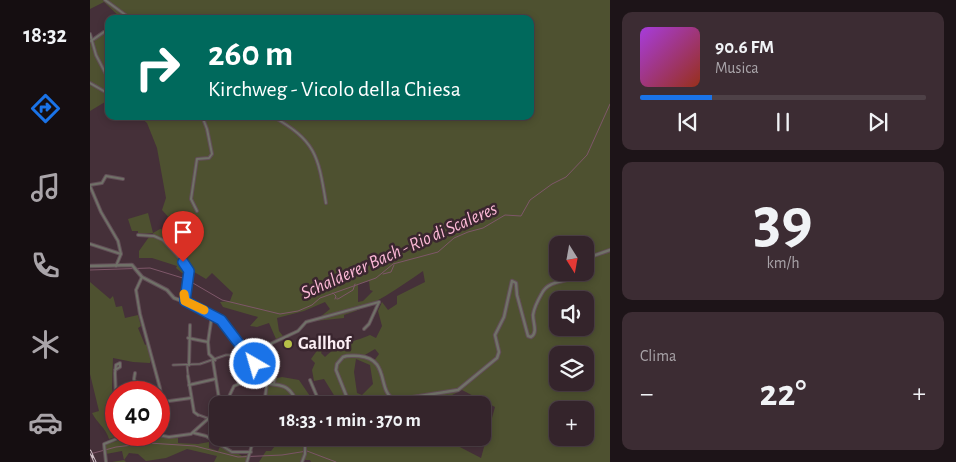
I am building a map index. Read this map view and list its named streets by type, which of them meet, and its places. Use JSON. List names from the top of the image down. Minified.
{"water":["Schalderer Bach - Rio di Scaleres"],"places":["Gallhof"],"north":"bottom","page":{"tabs":"18:32","turn":["260 m","Kirchweg - Vicolo della Chiesa"],"song":["90.6 FM","Musica"],"tile":[["39","km/h"],"Clima"],"map_buttons":"+","heat":["−","22°","+"],"limit":"40","trip":"18:33 · 1 min · 370 m"}}
